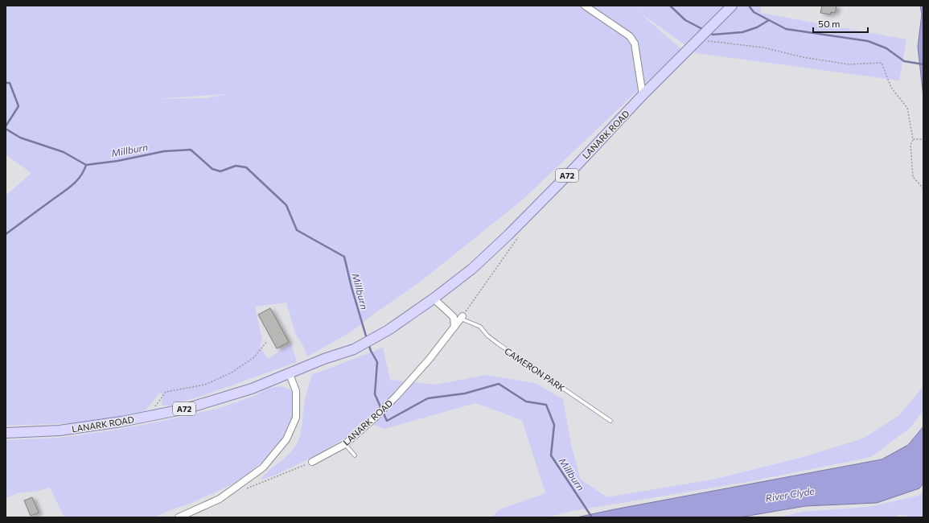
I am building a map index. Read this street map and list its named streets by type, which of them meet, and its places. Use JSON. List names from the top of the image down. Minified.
{"streets":{"main road":["LANARK ROAD","A72"],"lane":["CAMERON PARK"]},"crossings":[["LANARK ROAD","CAMERON PARK"]],"water":["Millburn","River Clyde"],"scale_bar":"50 m"}
